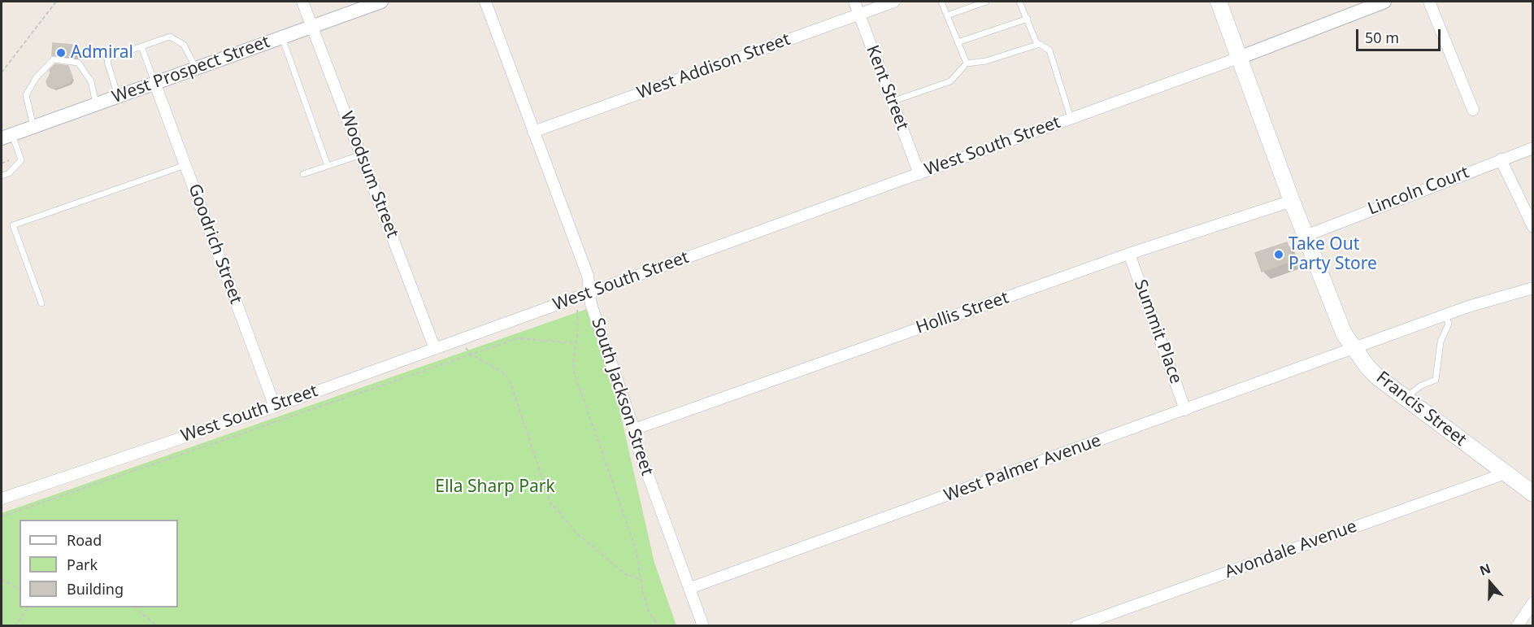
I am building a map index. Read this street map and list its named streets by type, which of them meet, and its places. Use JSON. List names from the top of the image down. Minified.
{"streets":{"main road":["Francis Street"],"street":["West Addison Street","West Prospect Street","Kent Street","West South Street","Woodsum Street","Lincoln Court","Goodrich Street","Hollis Street","Summit Place","South Jackson Street","West Palmer Avenue","Avondale Avenue"]},"crossings":[["West Addison Street","Kent Street"],["West Addison Street","South Jackson Street"],["West Prospect Street","Woodsum Street"],["West Prospect Street","Goodrich Street"],["Kent Street","West South Street"],["West South Street","Woodsum Street"],["West South Street","Goodrich Street"],["West South Street","South Jackson Street"],["West South Street","Francis Street"],["Lincoln Court","Francis Street"],["Hollis Street","Summit Place"],["Hollis Street","South Jackson Street"],["Hollis Street","Francis Street"],["Summit Place","West Palmer Avenue"],["South Jackson Street","West Palmer Avenue"],["Francis Street","West Palmer Avenue"],["Francis Street","Avondale Avenue"]],"parks":["Ella Sharp Park"],"places":["Admiral","Take Out Party Store"],"legend":["Road","Park","Building"],"scale_bar":"50 m","north":"top"}
